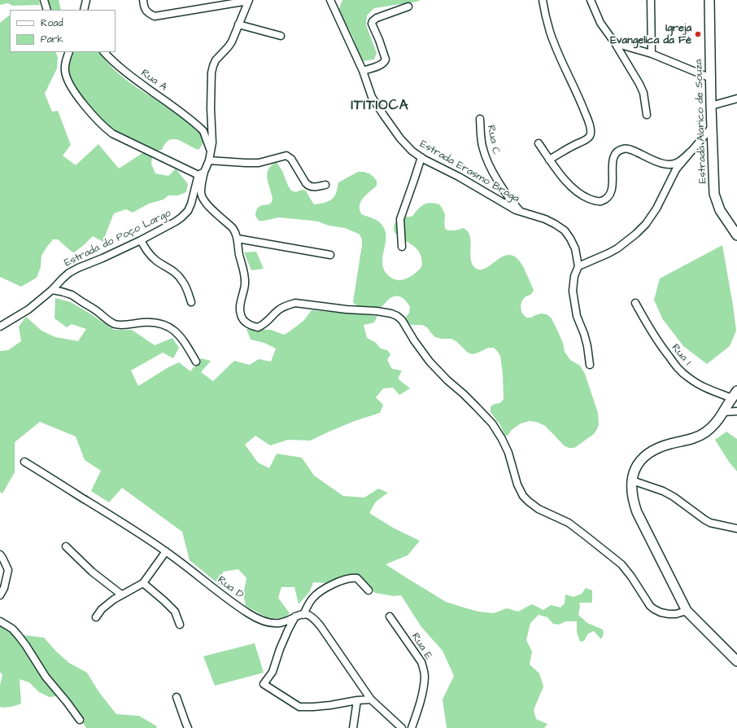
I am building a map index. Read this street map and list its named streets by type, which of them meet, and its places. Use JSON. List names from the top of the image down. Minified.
{"streets":{"main road":["Estrada Alarico de Souza"],"street":["Rua A","Rua C","Estrada Erasmo Braga","Estrada do Poço Largo","Rua 1","Rua D","Rua E"]},"crossings":[["Rua A","Estrada do Poço Largo"],["Rua C","Estrada Erasmo Braga"]],"districts":["ITITIOCA"],"places":["Igreja Evangelica da Fé"],"legend":["Road","Park"]}
